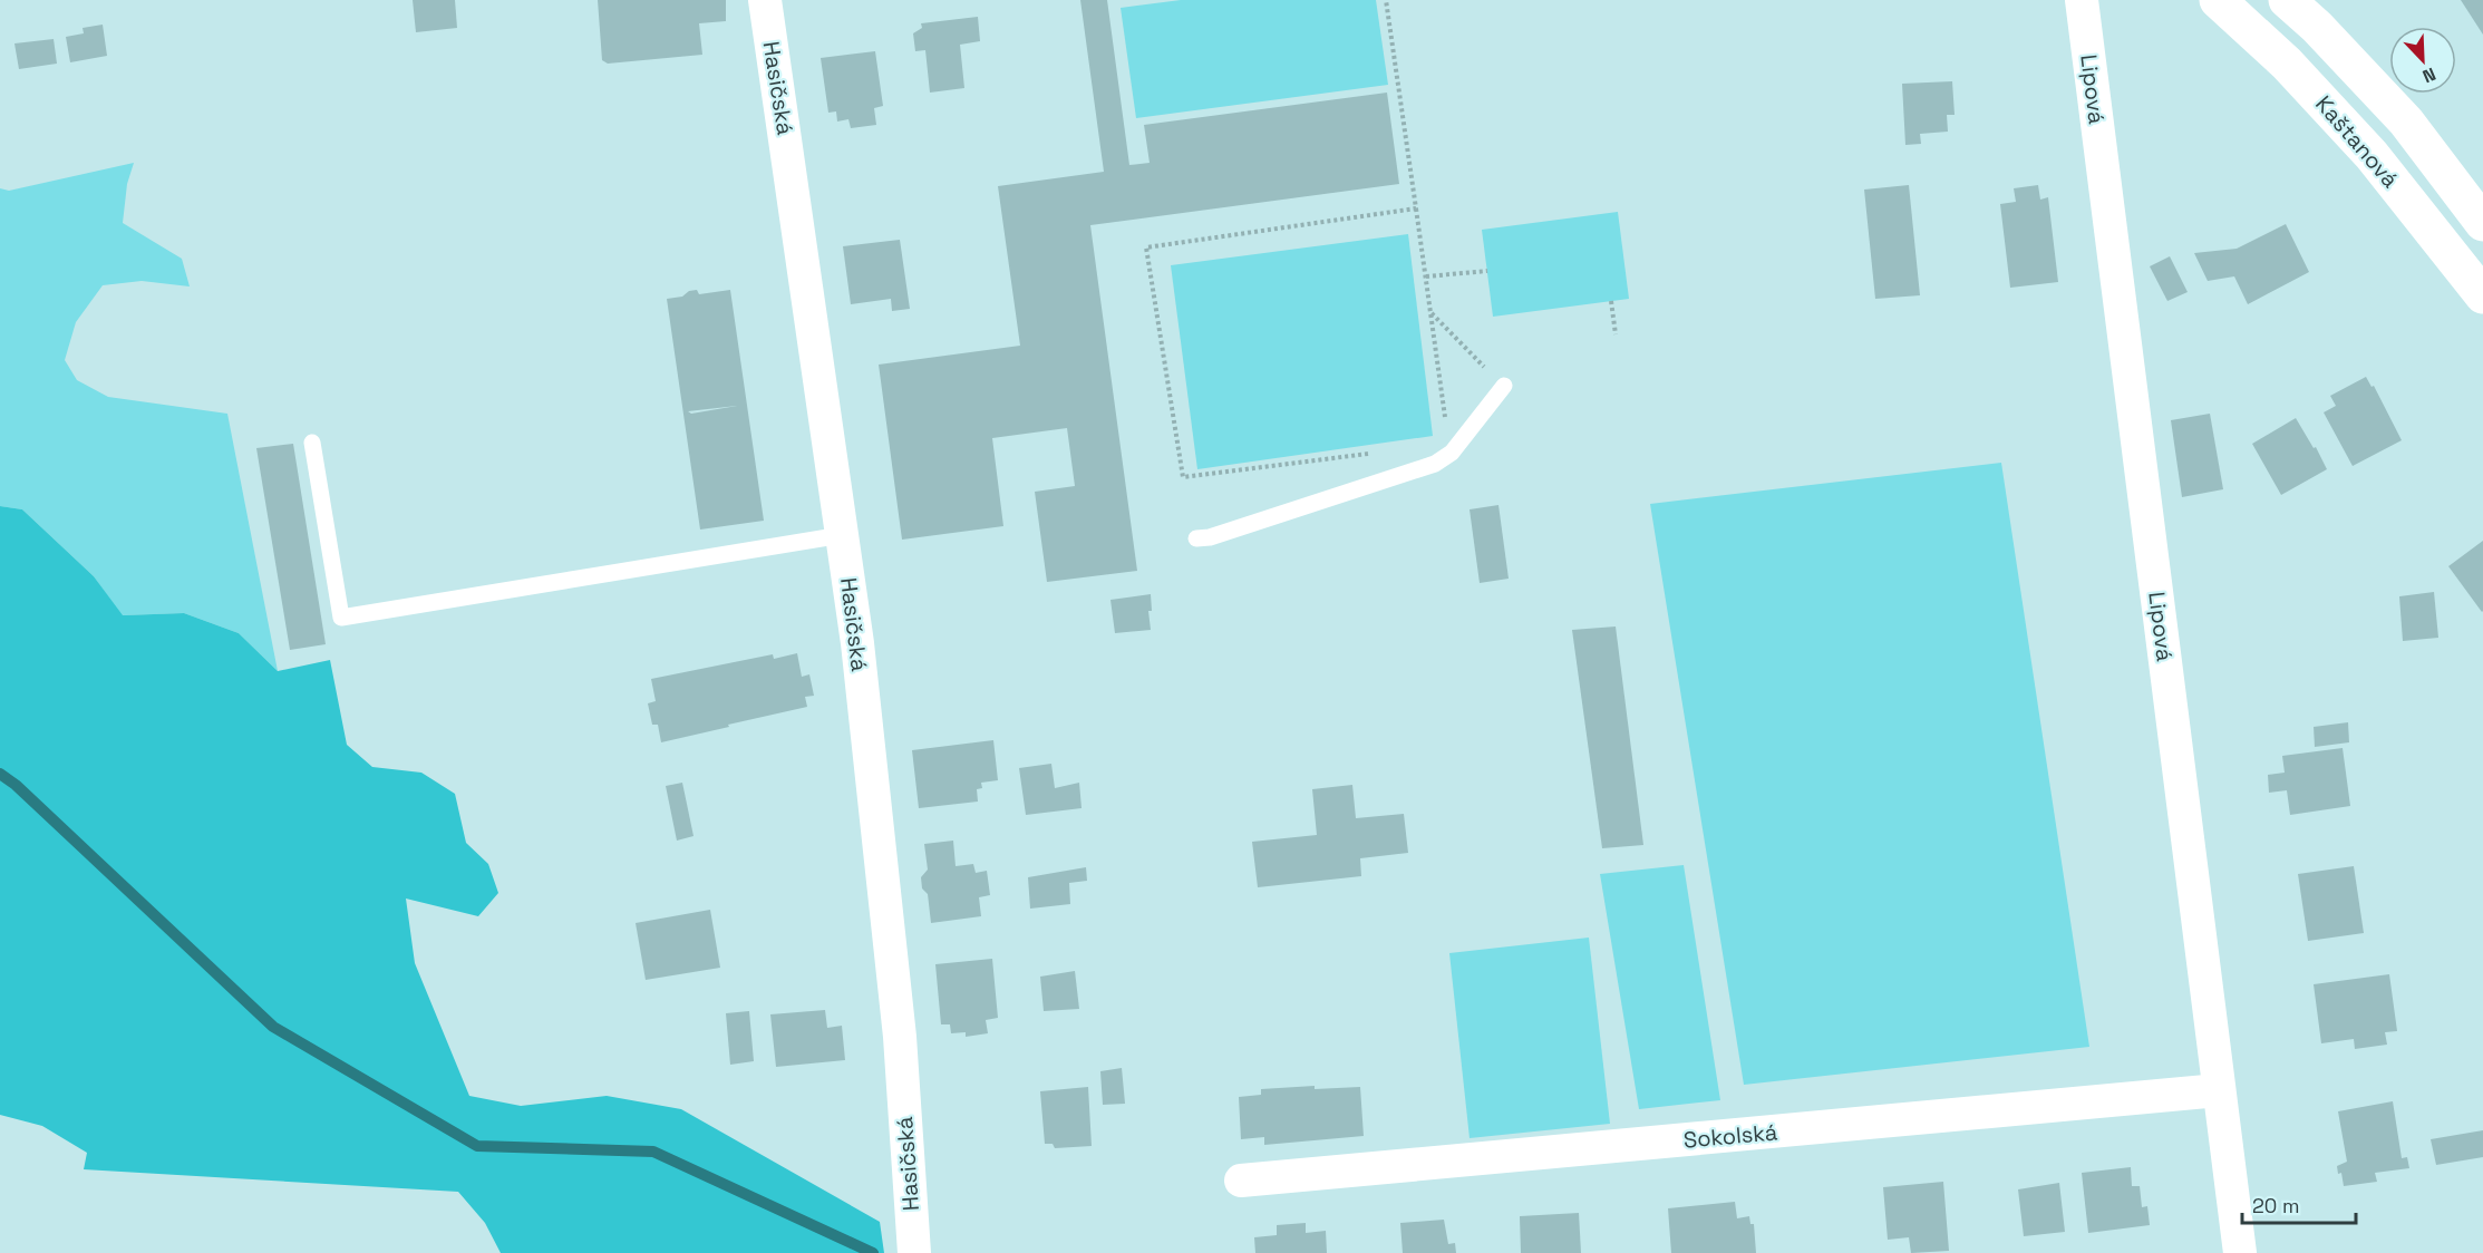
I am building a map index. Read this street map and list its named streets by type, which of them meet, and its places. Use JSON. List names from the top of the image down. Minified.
{"streets":{"main road":["Kaštanová"],"street":["Hasičská","Lipová","Sokolská"]},"crossings":[["Lipová","Sokolská"]],"scale_bar":"20 m","north":"bottom right"}
